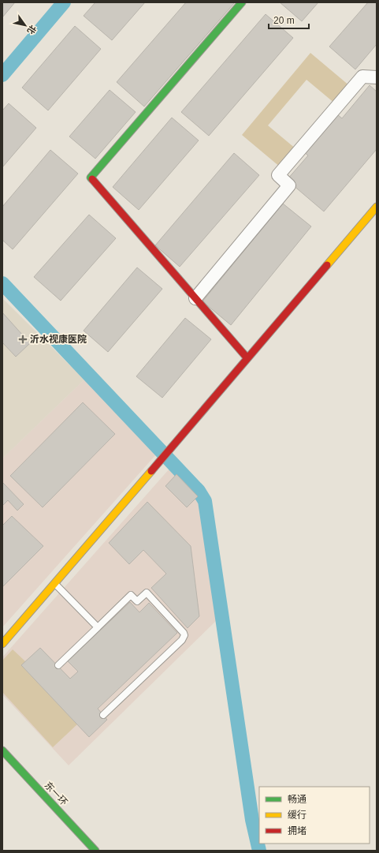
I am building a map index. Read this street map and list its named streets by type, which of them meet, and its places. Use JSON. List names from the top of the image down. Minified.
{"streets":{"street":["东一环"]},"places":{"health":["沂水视康医院"]},"legend":["畅通","缓行","拥堵"],"scale_bar":"20 m","north":"bottom right"}
